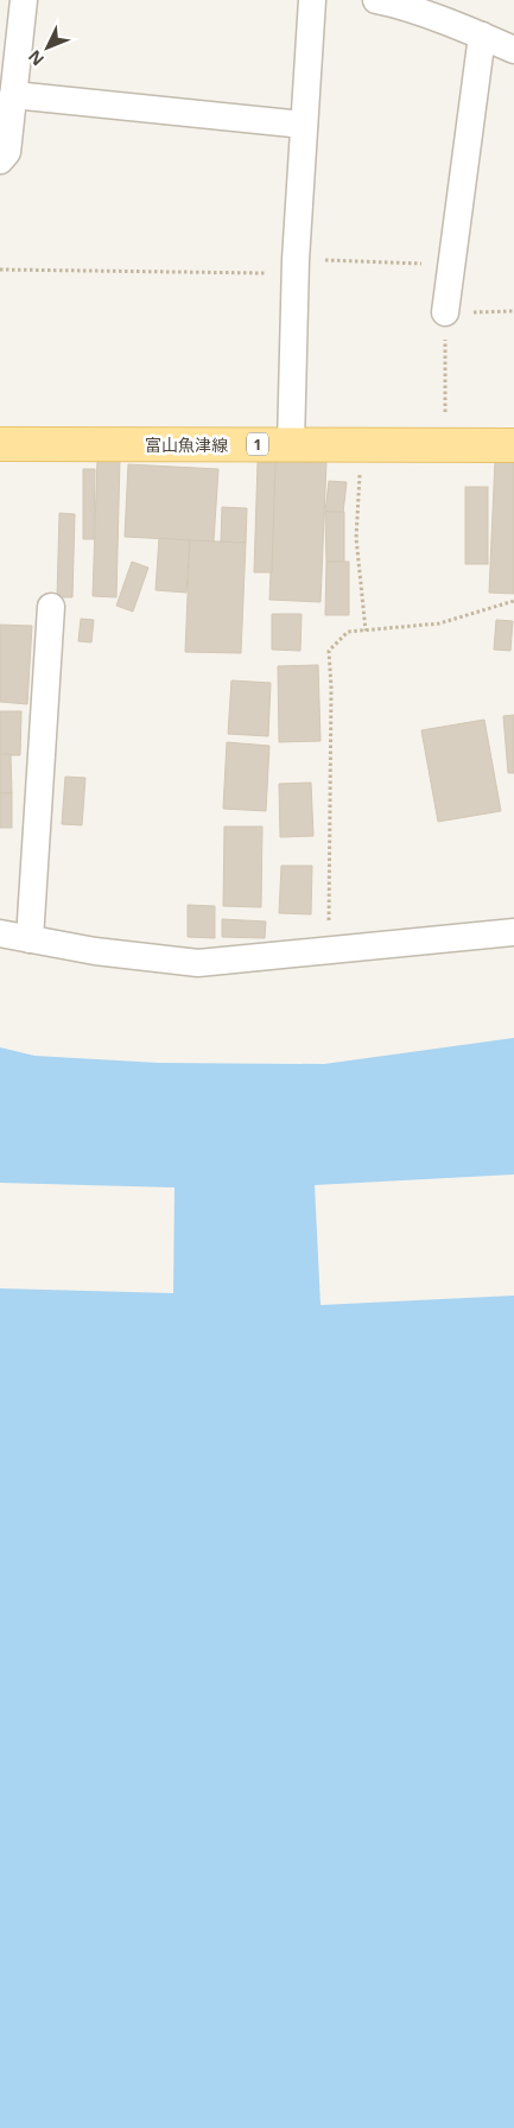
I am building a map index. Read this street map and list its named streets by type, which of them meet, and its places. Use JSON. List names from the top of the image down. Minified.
{"streets":{"main road":["富山魚津線","1"]},"north":"bottom left"}
